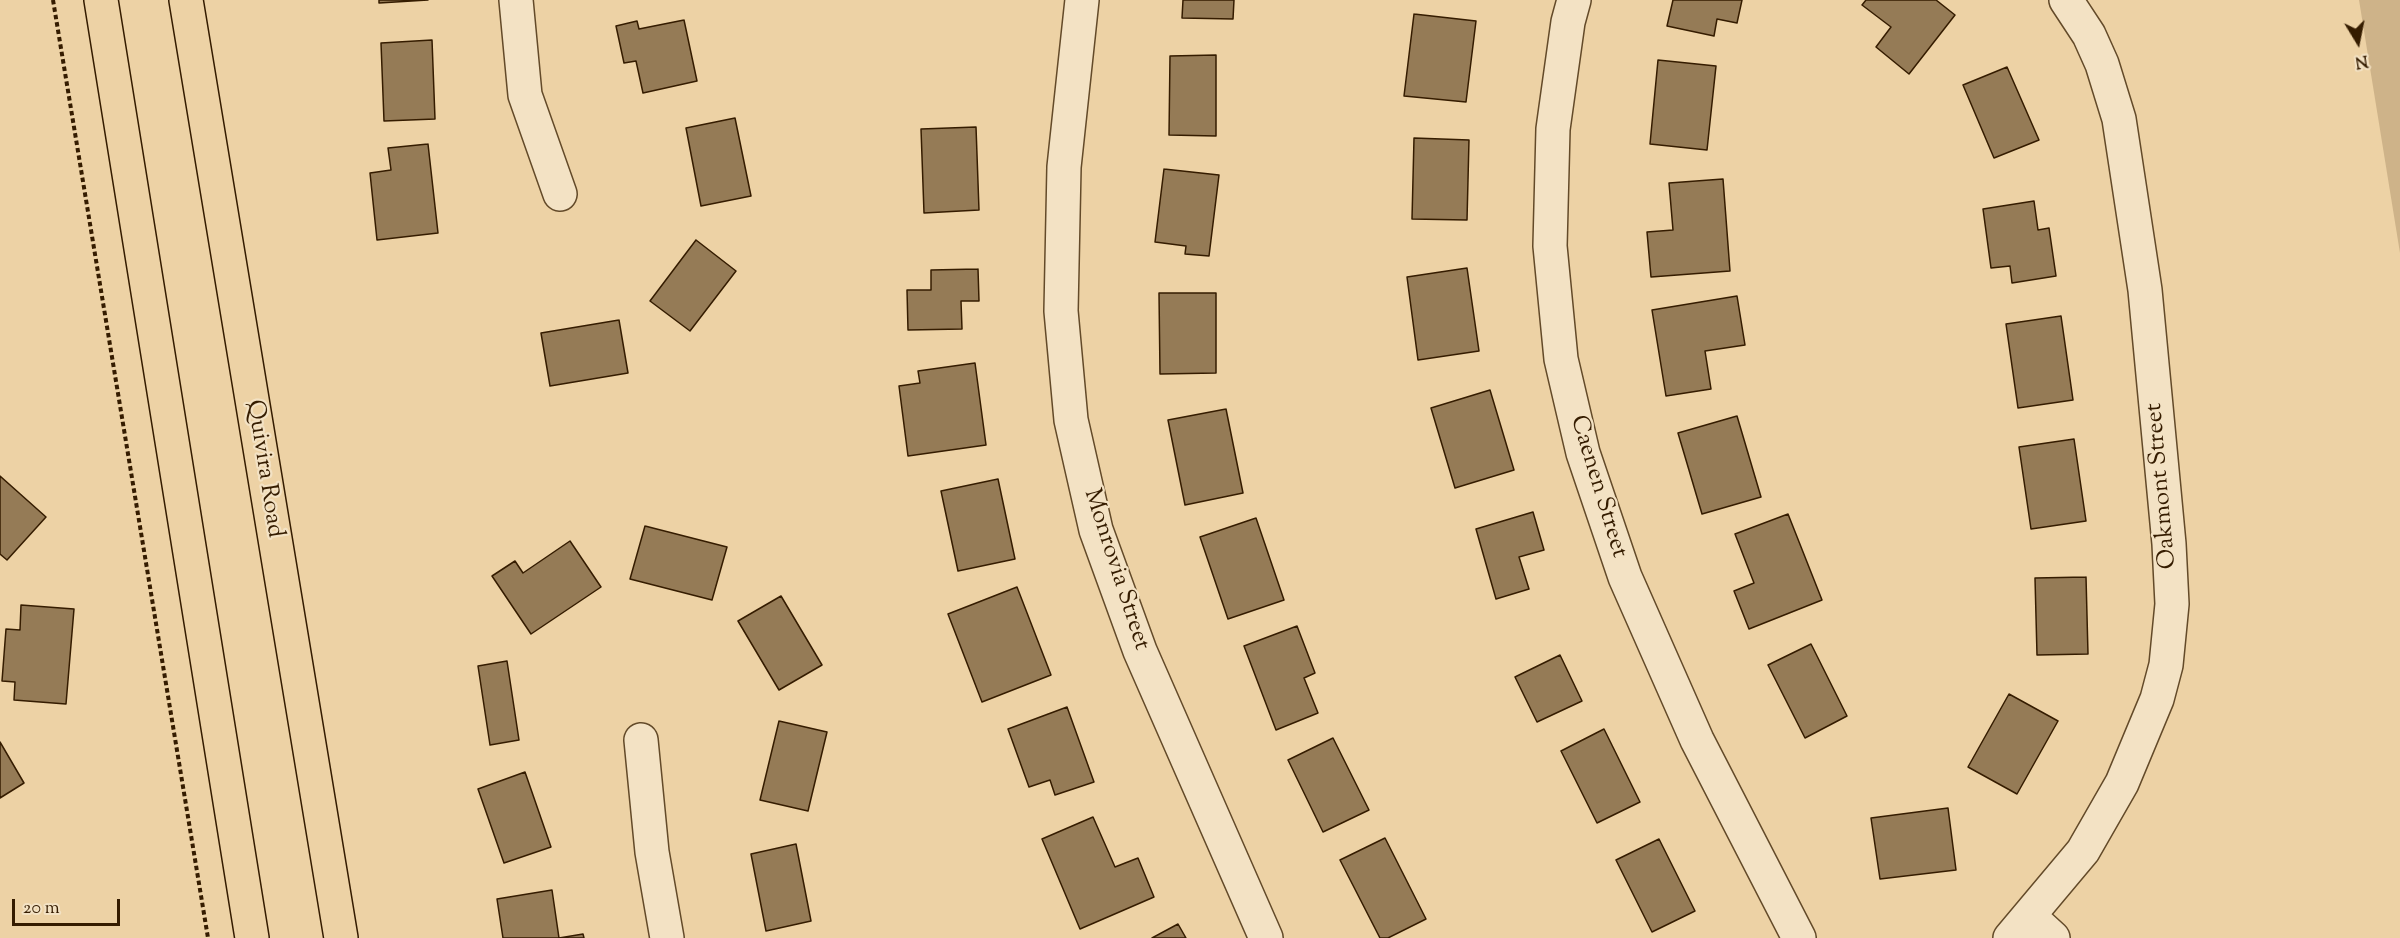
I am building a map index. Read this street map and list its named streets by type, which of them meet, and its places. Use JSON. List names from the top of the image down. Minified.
{"streets":{"main road":["Quivira Road"],"street":["Oakmont Street","Caenen Street","Monrovia Street"]},"scale_bar":"20 m","north":"bottom"}
